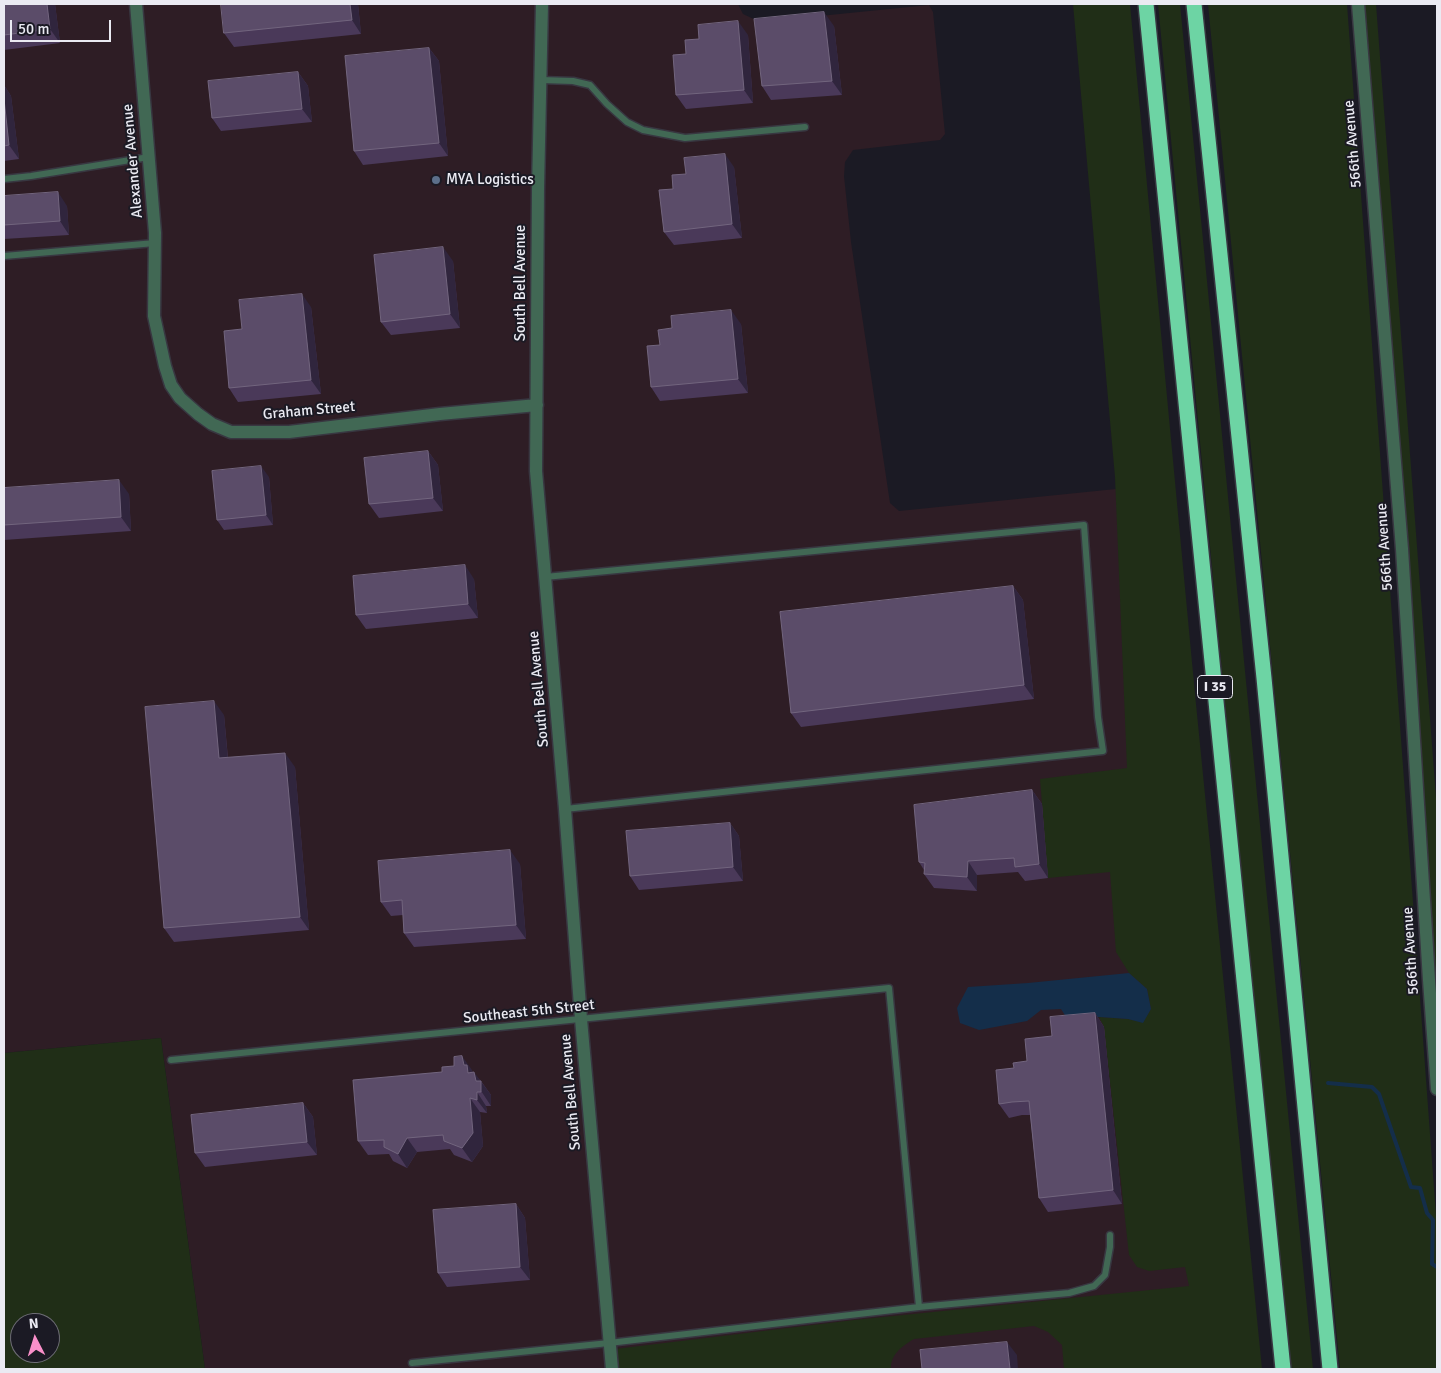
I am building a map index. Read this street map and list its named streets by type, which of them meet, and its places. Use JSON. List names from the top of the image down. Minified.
{"streets":{"highway":["I 35"],"street":["566th Avenue","Alexander Avenue","South Bell Avenue","Graham Street"],"lane":["Southeast 5th Street"]},"crossings":[["Alexander Avenue","Graham Street"],["South Bell Avenue","Graham Street"],["South Bell Avenue","Southeast 5th Street"]],"places":["MYA Logistics"],"scale_bar":"50 m","north":"top"}
